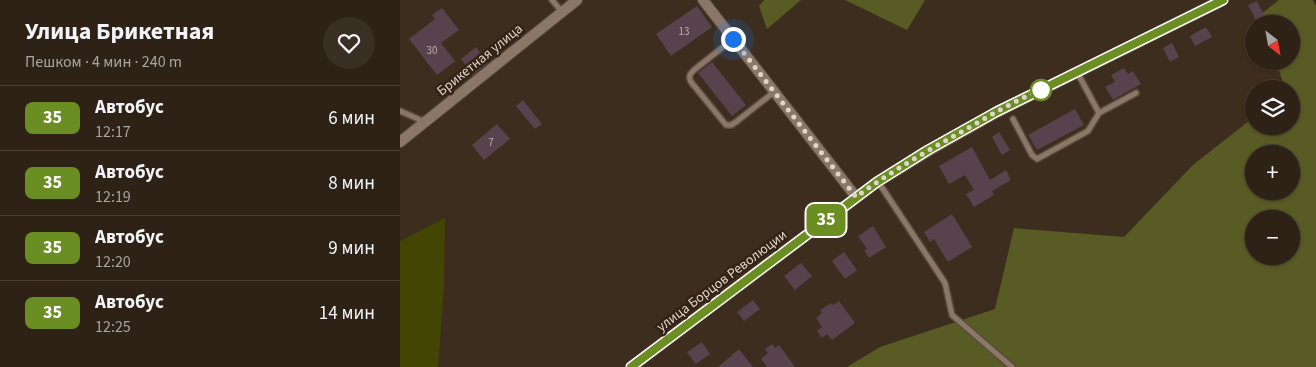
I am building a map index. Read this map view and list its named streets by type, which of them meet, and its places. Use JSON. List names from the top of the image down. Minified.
{"streets":{"street":["Брикетная улица","улица Борцов Революции"]},"lines":["bus line 35"],"house_numbers":["13","30","7"],"north":"bottom right","page":{"heading":["Улица Брикетная","Пешком · 4 мин · 240 m"],"on_map":"35","map_buttons":["+","−"],"list":[{"mark":"35","name":"Автобус","note":"12:17","value":"6 мин"},{"mark":"35","name":"Автобус","note":"12:19","value":"8 мин"},{"mark":"35","name":"Автобус","note":"12:20","value":"9 мин"},{"mark":"35","name":"Автобус","note":"12:25","value":"14 мин"}]}}
